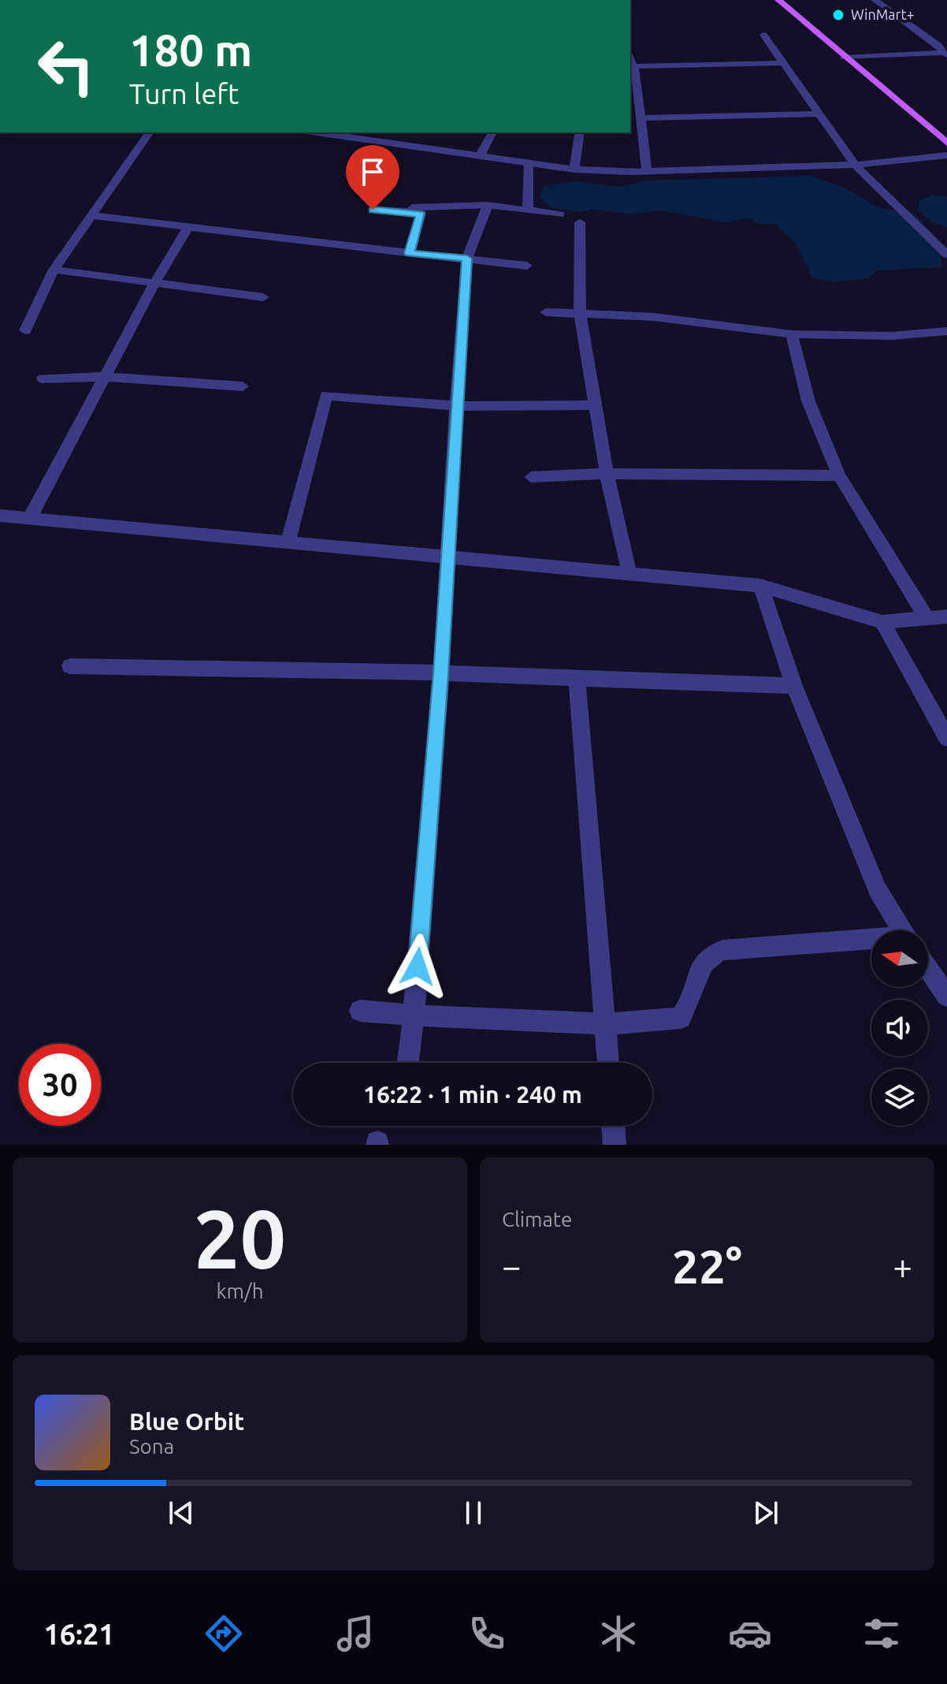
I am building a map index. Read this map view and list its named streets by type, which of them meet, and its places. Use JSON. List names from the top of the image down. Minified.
{"places":["WinMart+"],"north":"left","page":{"turn":["180 m","Turn left"],"limit":"30","trip":"16:22 · 1 min · 240 m","tile":[["20","km/h"],"Climate"],"heat":["−","22°","+"],"song":["Blue Orbit","Sona"],"tabs":"16:21"}}
